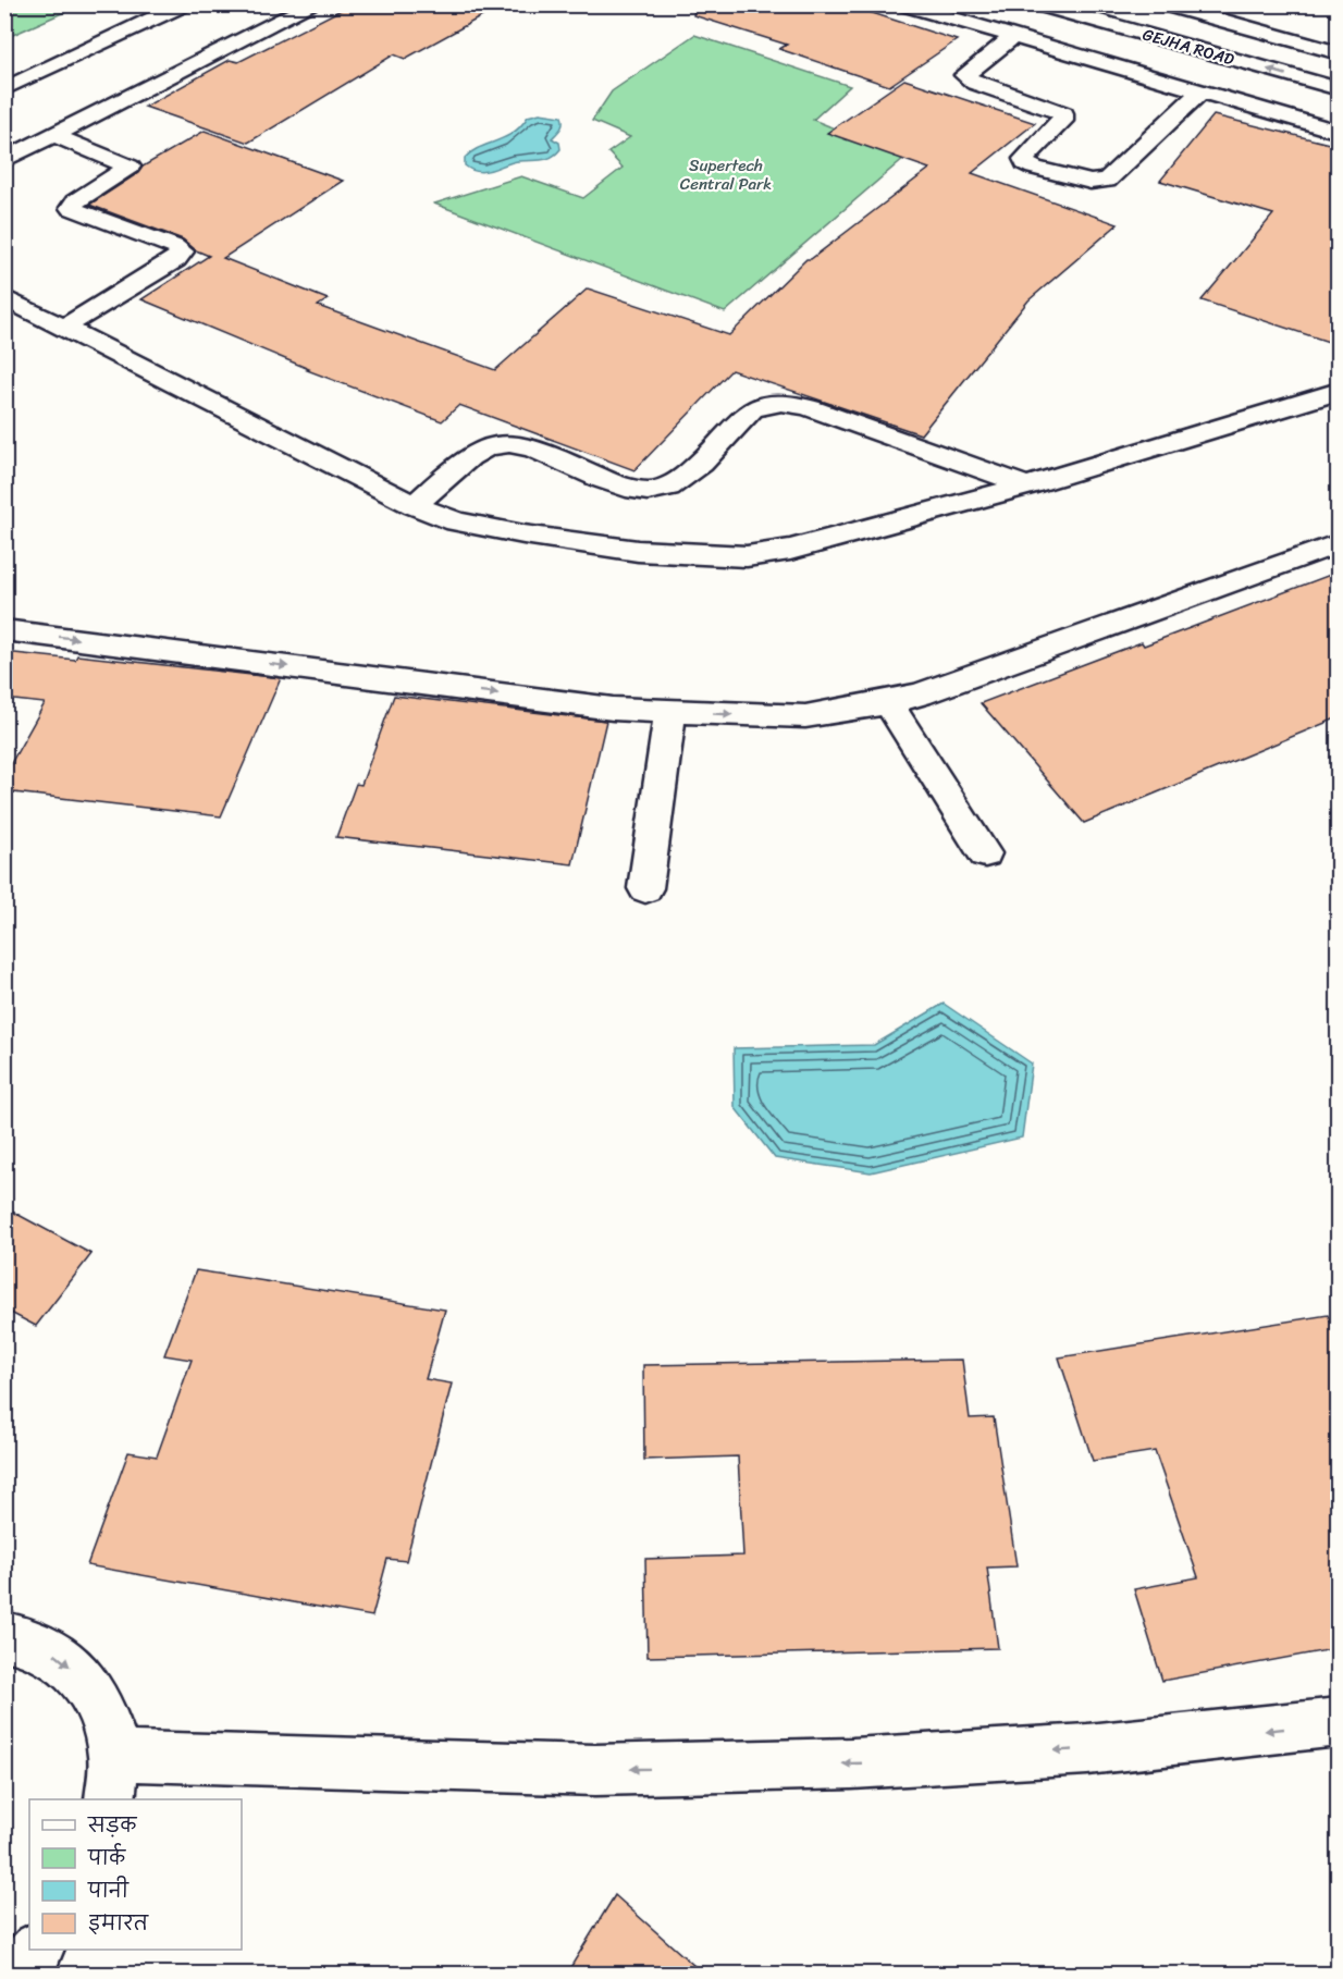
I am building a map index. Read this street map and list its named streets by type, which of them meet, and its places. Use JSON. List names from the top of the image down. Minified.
{"streets":{"street":["GEJHA ROAD"]},"parks":["Supertech Central Park"],"legend":["सड़क","पार्क","पानी","इमारत"]}
